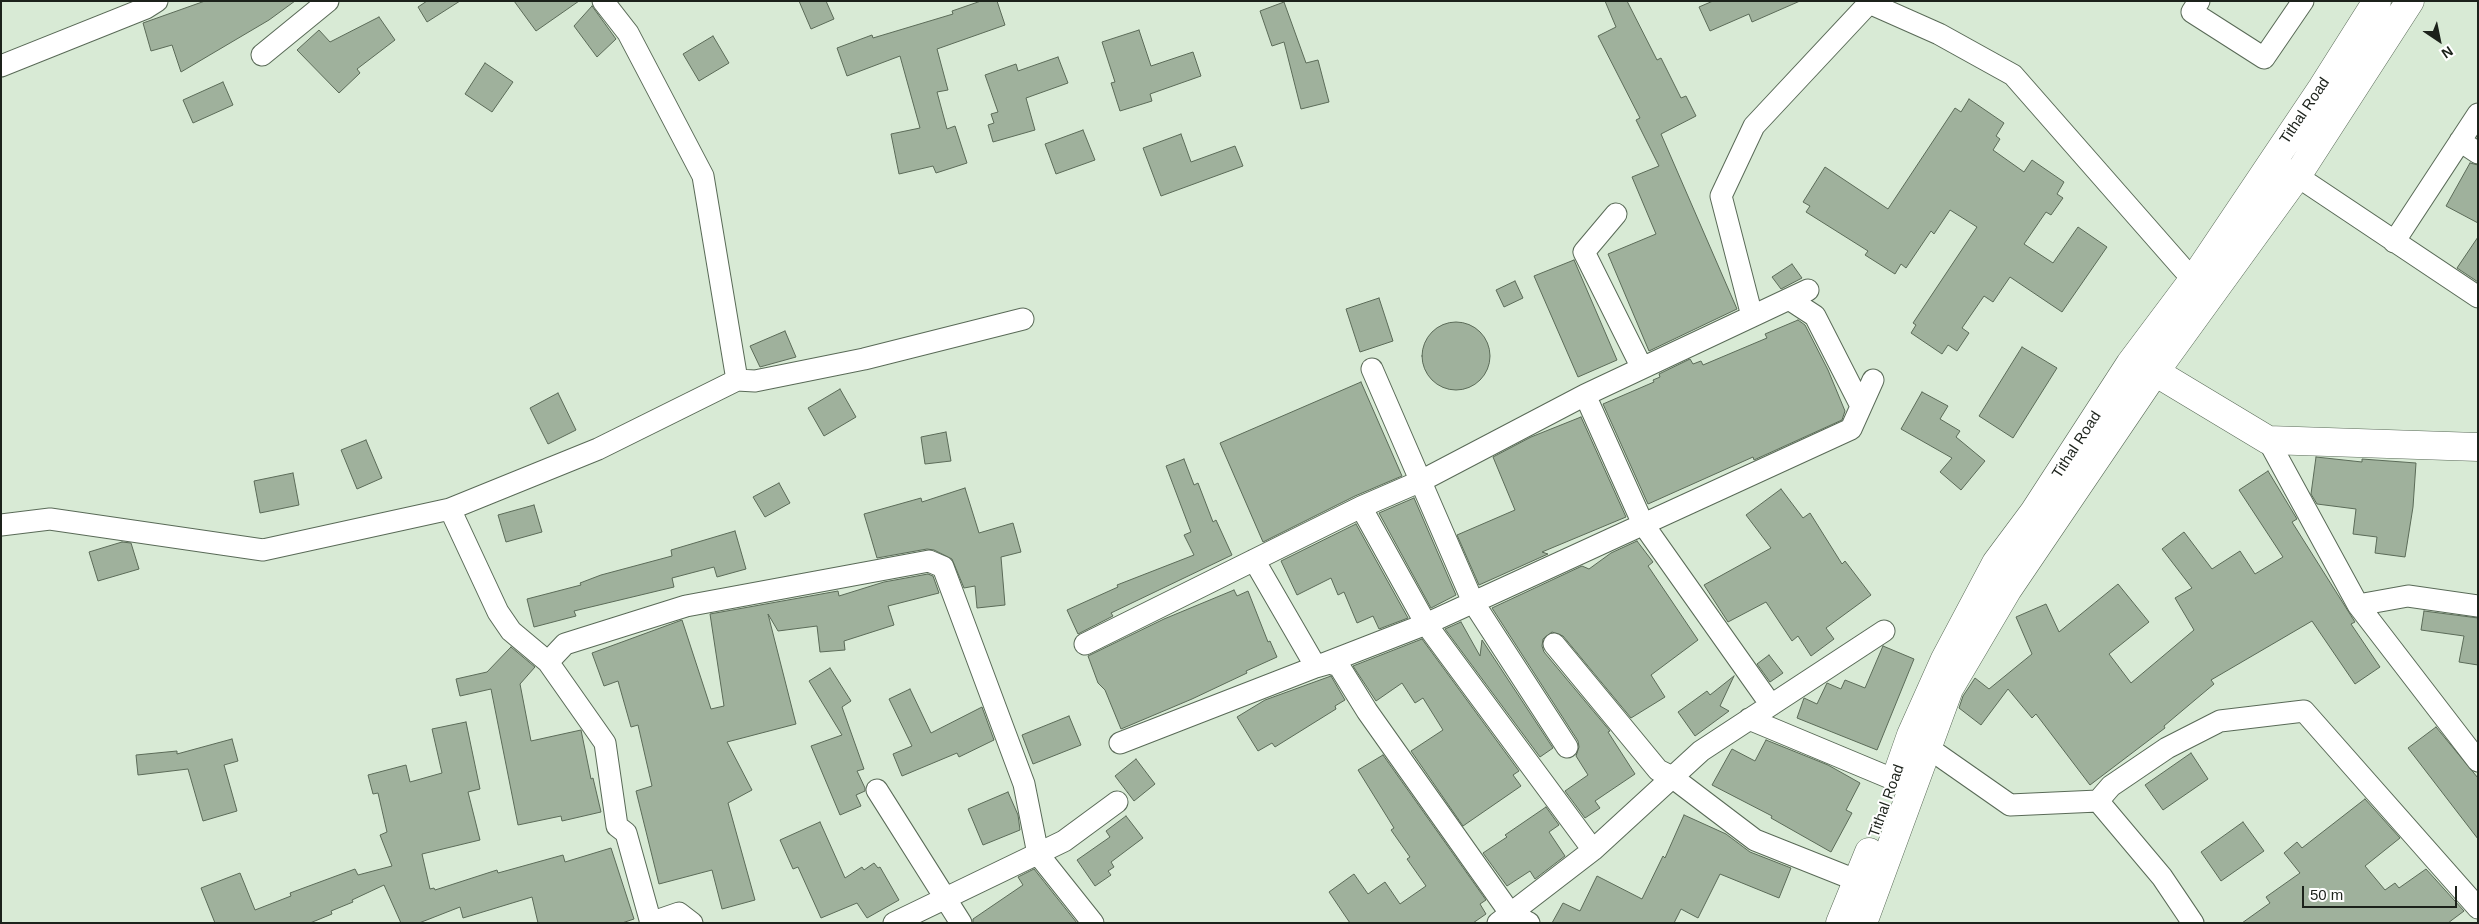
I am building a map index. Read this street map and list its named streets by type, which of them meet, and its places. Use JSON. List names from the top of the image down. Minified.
{"streets":{"main road":["Tithal Road"]},"scale_bar":"50 m","north":"bottom right"}
